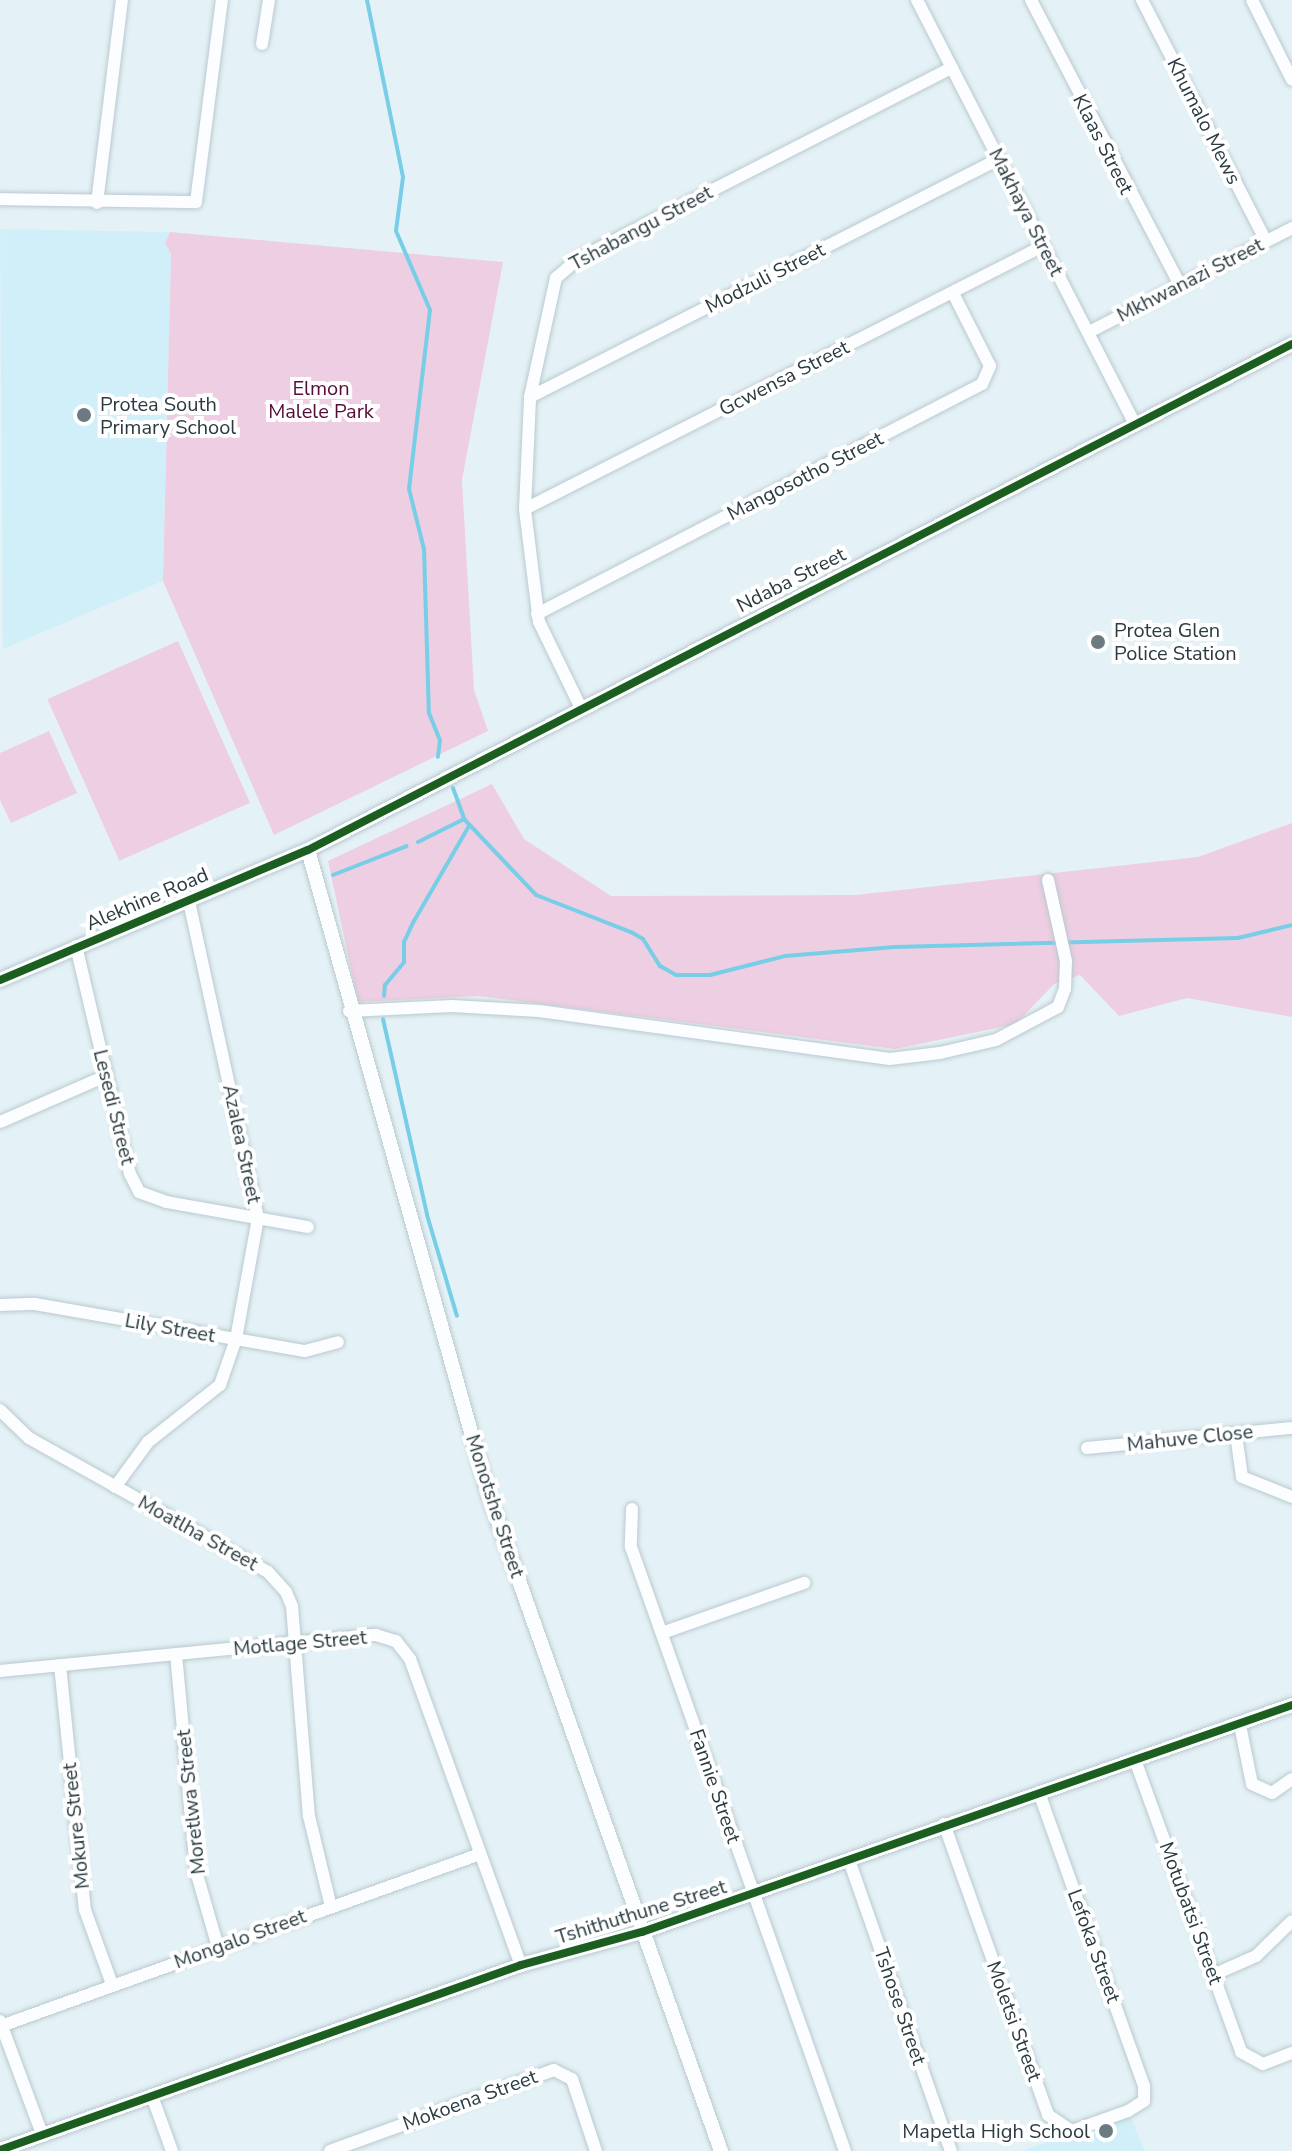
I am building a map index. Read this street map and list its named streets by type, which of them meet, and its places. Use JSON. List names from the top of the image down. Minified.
{"streets":{"street":["Khumalo Mews","Klaas Street","Makhaya Street","Tshabangu Street","Modzuli Street","Mkhwanazi Street","Gcwensa Street","Mangosotho Street","Ndaba Street","Alekhine Road","Lesedi Street","Azalea Street","Lily Street","Mahuve Close","Monotshe Street","Moatlha Street","Motlage Street","Fannie Street","Moretlwa Street","Mokure Street","Tshithuthune Street","Motubatsi Street","Mongalo Street","Lefoka Street","Tshose Street","Moletsi Street","Mokoena Street"]},"crossings":[["Khumalo Mews","Mkhwanazi Street"],["Klaas Street","Mkhwanazi Street"],["Makhaya Street","Tshabangu Street"],["Makhaya Street","Modzuli Street"],["Makhaya Street","Mkhwanazi Street"],["Makhaya Street","Gcwensa Street"],["Makhaya Street","Ndaba Street"],["Tshabangu Street","Modzuli Street"],["Tshabangu Street","Gcwensa Street"],["Tshabangu Street","Mangosotho Street"],["Tshabangu Street","Ndaba Street"],["Gcwensa Street","Mangosotho Street"],["Ndaba Street","Alekhine Road"],["Ndaba Street","Monotshe Street"],["Alekhine Road","Lesedi Street"],["Alekhine Road","Azalea Street"],["Alekhine Road","Monotshe Street"],["Lesedi Street","Azalea Street"],["Azalea Street","Lily Street"],["Azalea Street","Moatlha Street"],["Monotshe Street","Tshithuthune Street"],["Moatlha Street","Motlage Street"],["Moatlha Street","Mongalo Street"],["Motlage Street","Moretlwa Street"],["Motlage Street","Mokure Street"],["Motlage Street","Tshithuthune Street"],["Motlage Street","Mongalo Street"],["Fannie Street","Tshithuthune Street"],["Moretlwa Street","Mongalo Street"],["Mokure Street","Mongalo Street"],["Tshithuthune Street","Motubatsi Street"],["Tshithuthune Street","Lefoka Street"],["Tshithuthune Street","Tshose Street"],["Tshithuthune Street","Moletsi Street"],["Lefoka Street","Moletsi Street"]],"parks":["Elmon Malele Park"],"places":["Protea South Primary School","Protea Glen Police Station","Mapetla High School"]}
